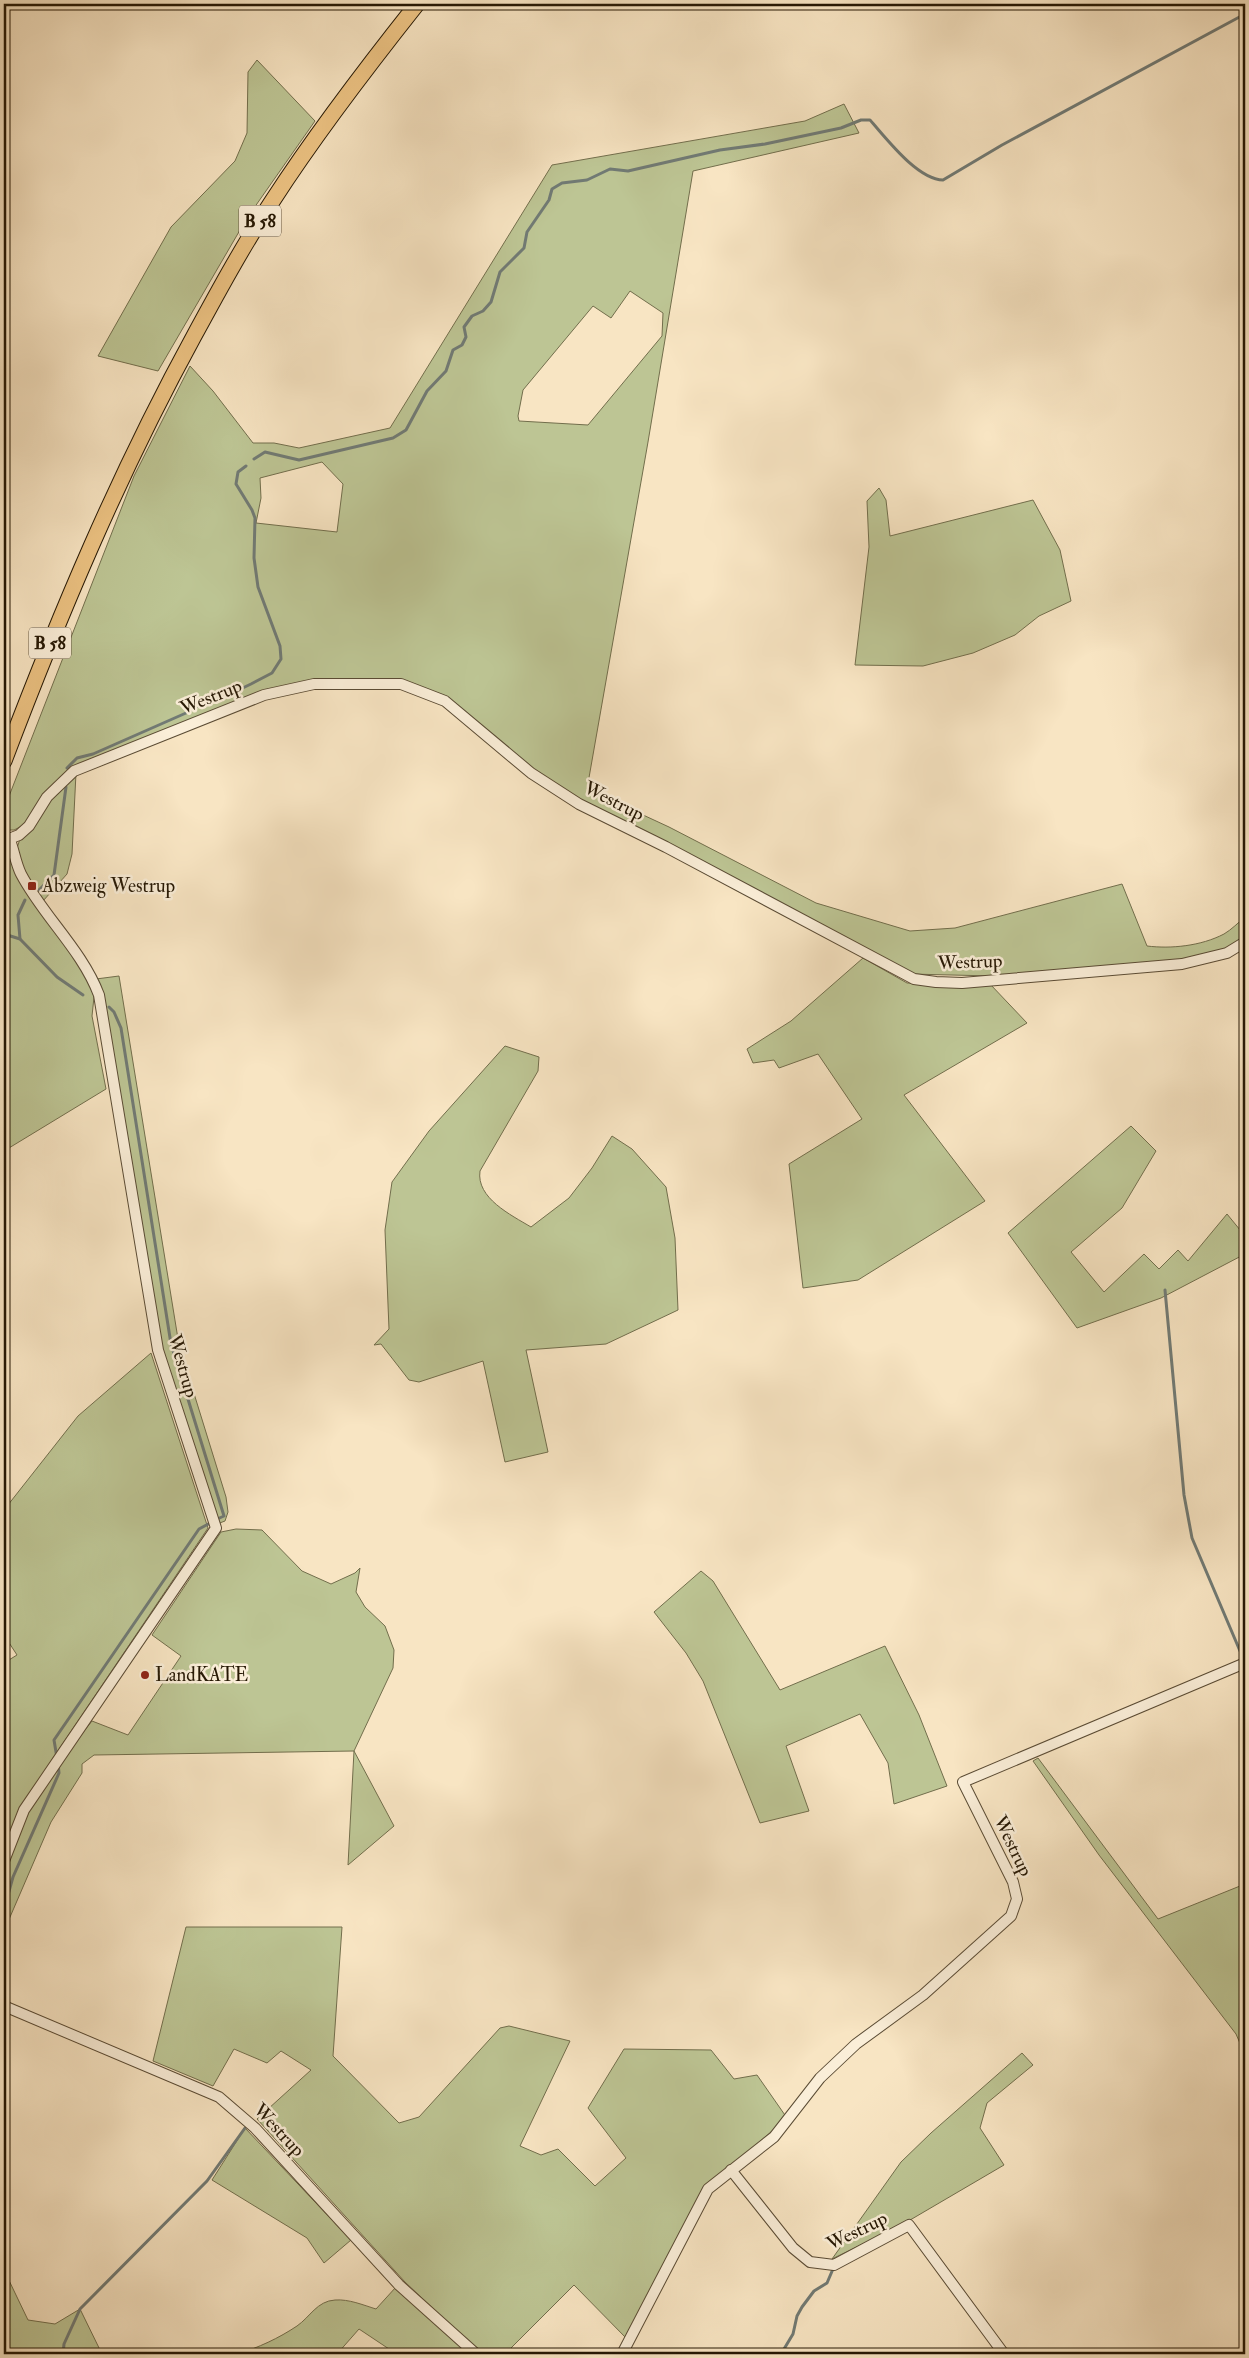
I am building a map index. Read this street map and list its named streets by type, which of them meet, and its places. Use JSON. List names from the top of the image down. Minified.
{"streets":{"main road":["B 58"],"street":["Westrup"]},"places":{"transit":["Abzweig Westrup"],"other":["LandKATE"]}}
